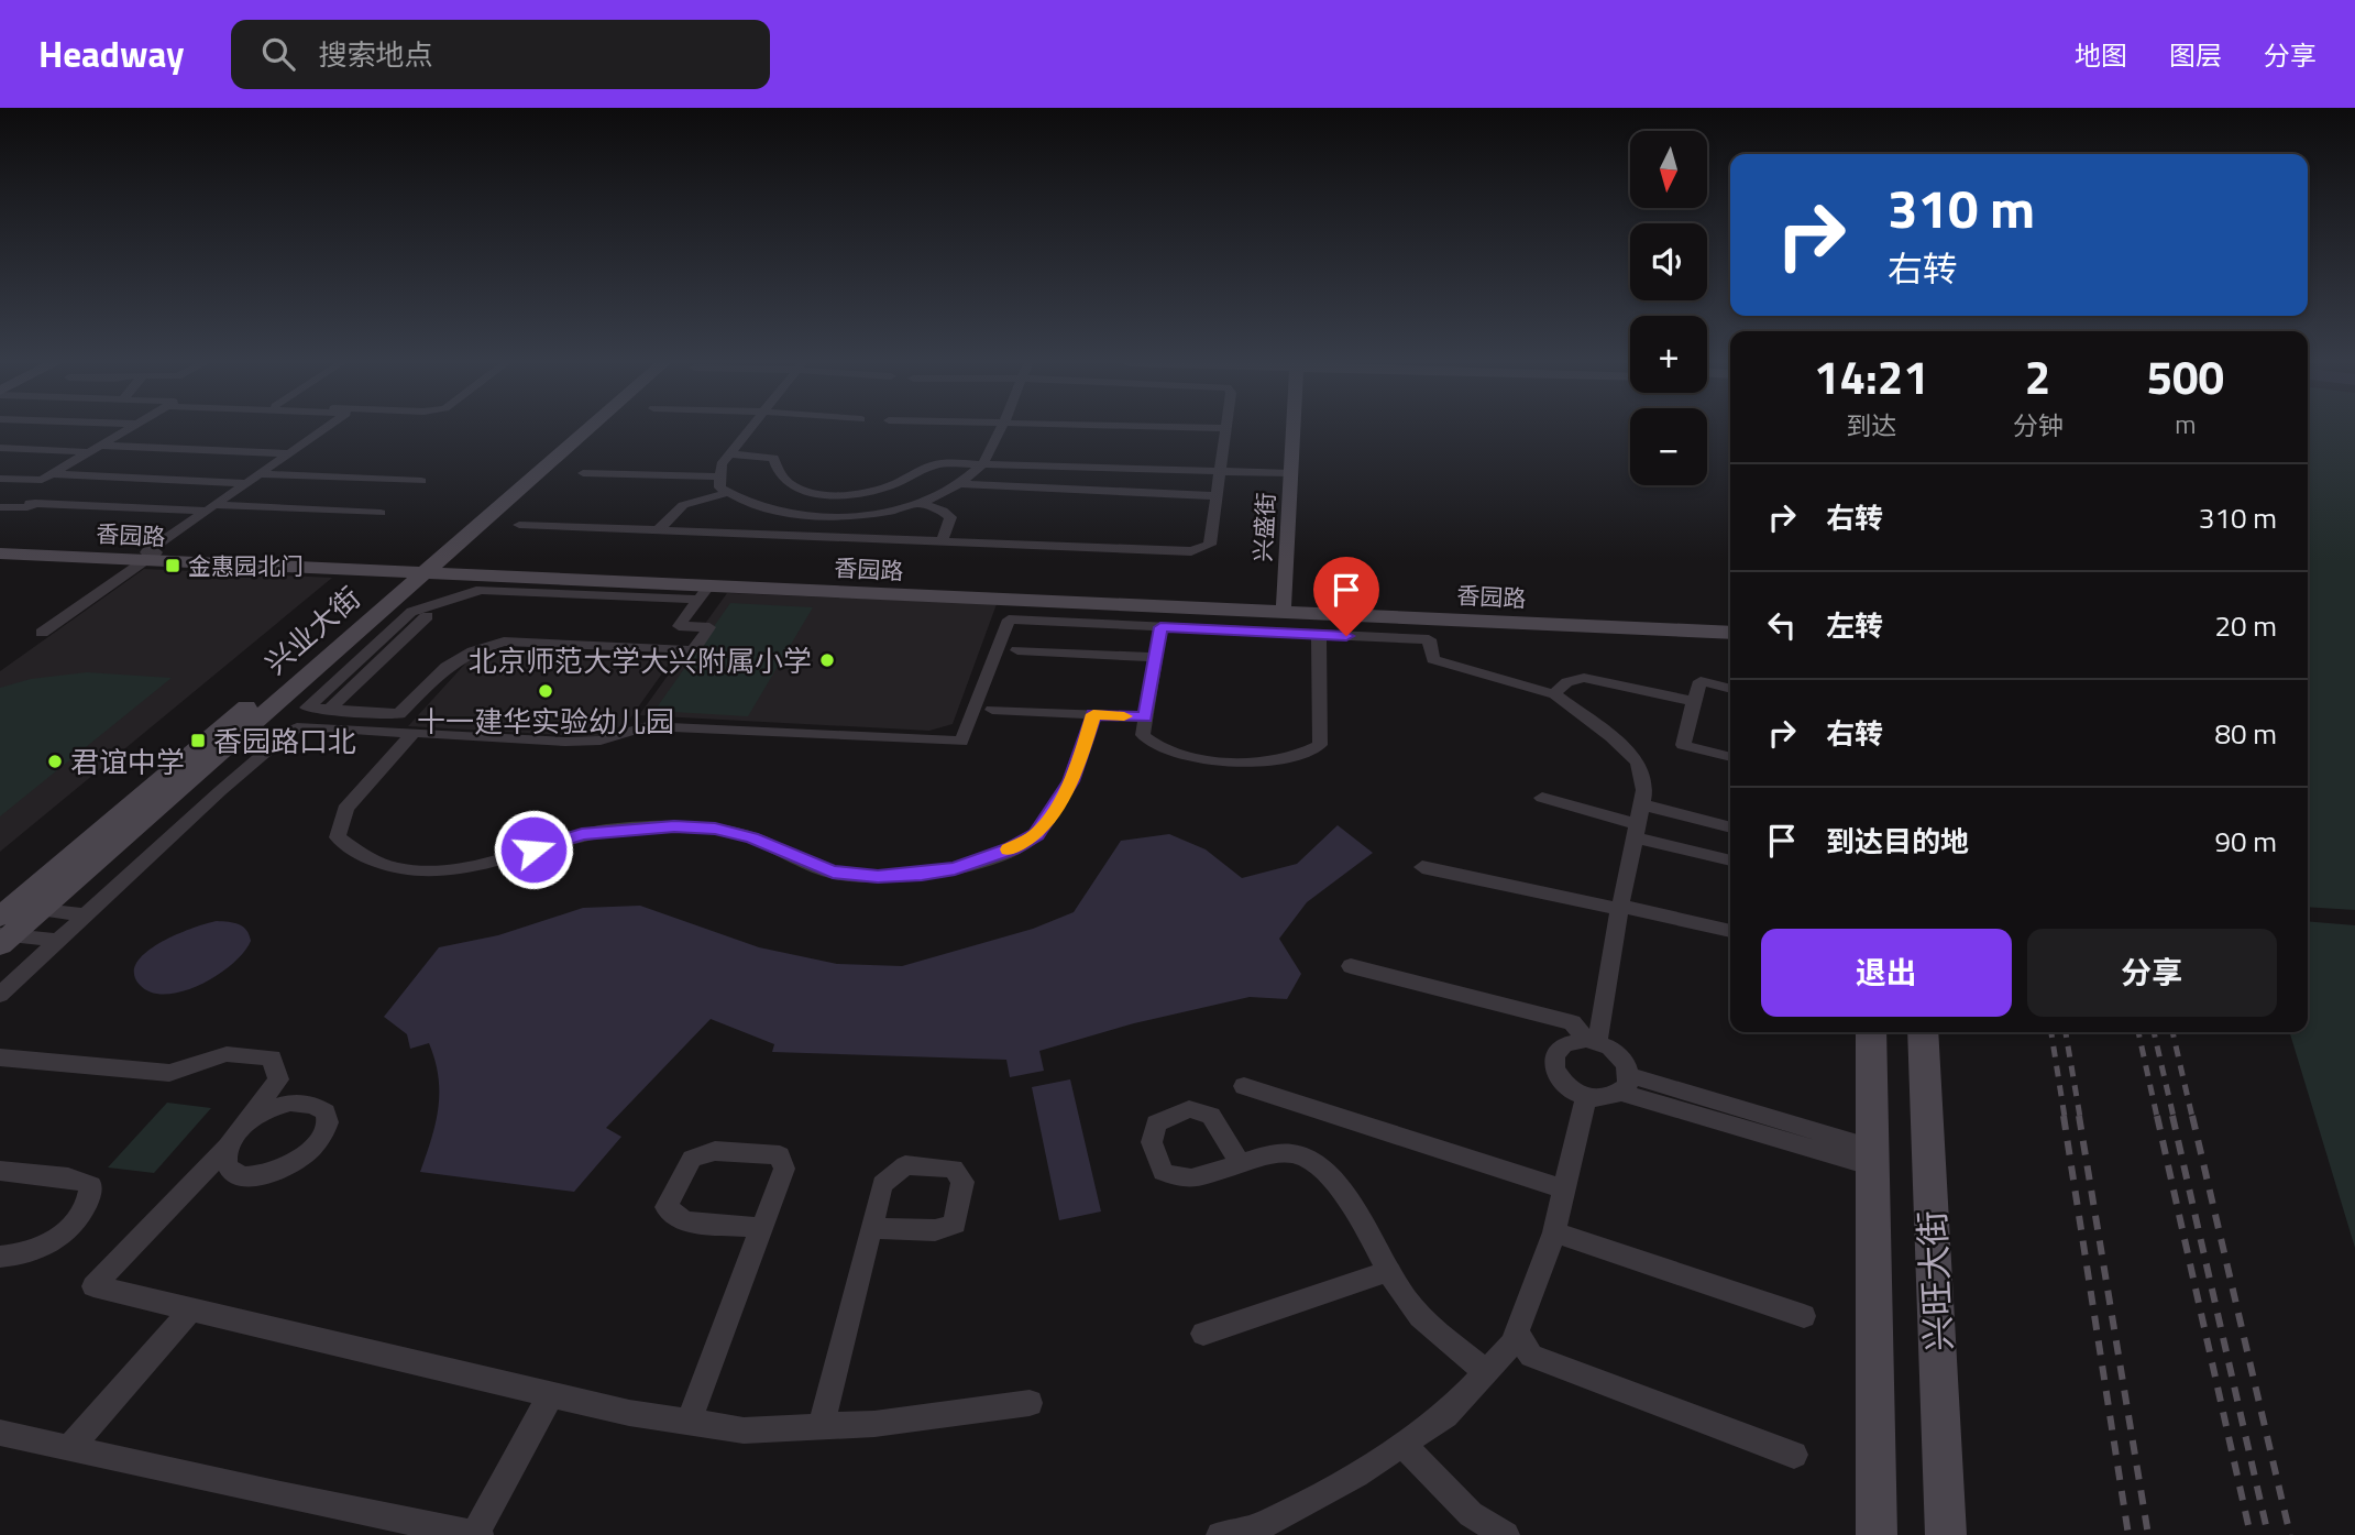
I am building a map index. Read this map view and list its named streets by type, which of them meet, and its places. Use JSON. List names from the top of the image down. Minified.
{"streets":{"street":["兴盛街","香园路","兴业大街","兴旺大街"]},"crossings":[["兴盛街","香园路"],["香园路","兴业大街"]],"places":{"transit":["金惠园北门","香园路口北"],"other":["北京师范大学大兴附属小学","十一建华实验幼儿园","君谊中学"]},"north":"bottom","page":{"header":"Headway","search":"搜索地点","nav":["地图","图层","分享"],"map_buttons":["+","−"],"turn":["310 m","右转"],"eta":["14:21","到达","2","分钟","500","m"],"list":[{"name":"右转","value":"310 m"},{"name":"左转","value":"20 m"},{"name":"右转","value":"80 m"},{"name":"到达目的地","value":"90 m"}],"buttons":["退出","分享"]}}
